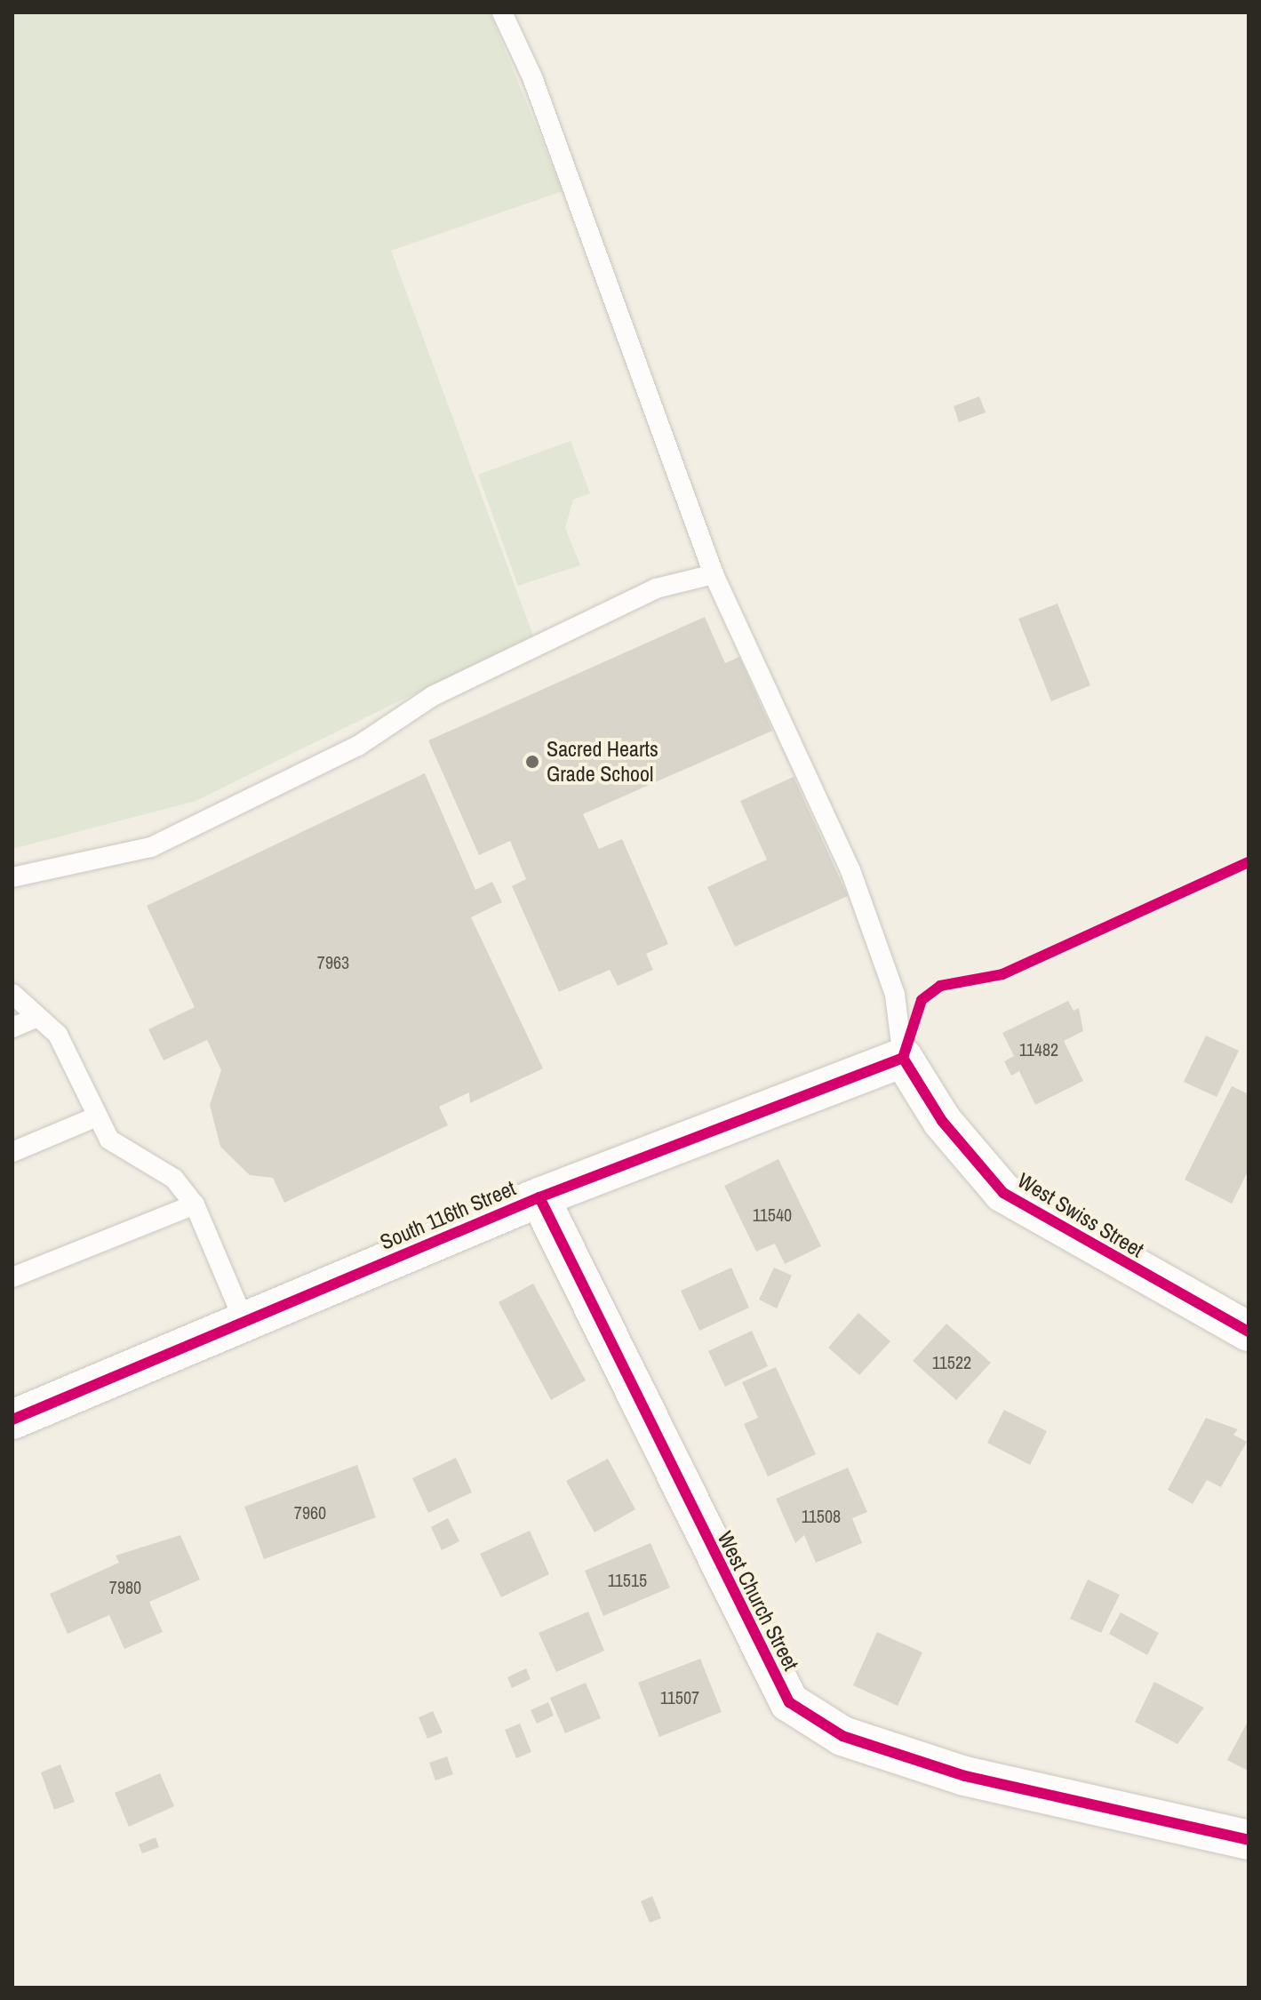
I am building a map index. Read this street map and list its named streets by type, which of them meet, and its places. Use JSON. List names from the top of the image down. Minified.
{"streets":{"street":["South 116th Street","West Swiss Street","West Church Street"]},"crossings":[["South 116th Street","West Swiss Street"],["South 116th Street","West Church Street"]],"places":["Sacred Hearts Grade School"],"house_numbers":["7963","11482","11540","11522","7960","11508","11515","7980","11507"]}
